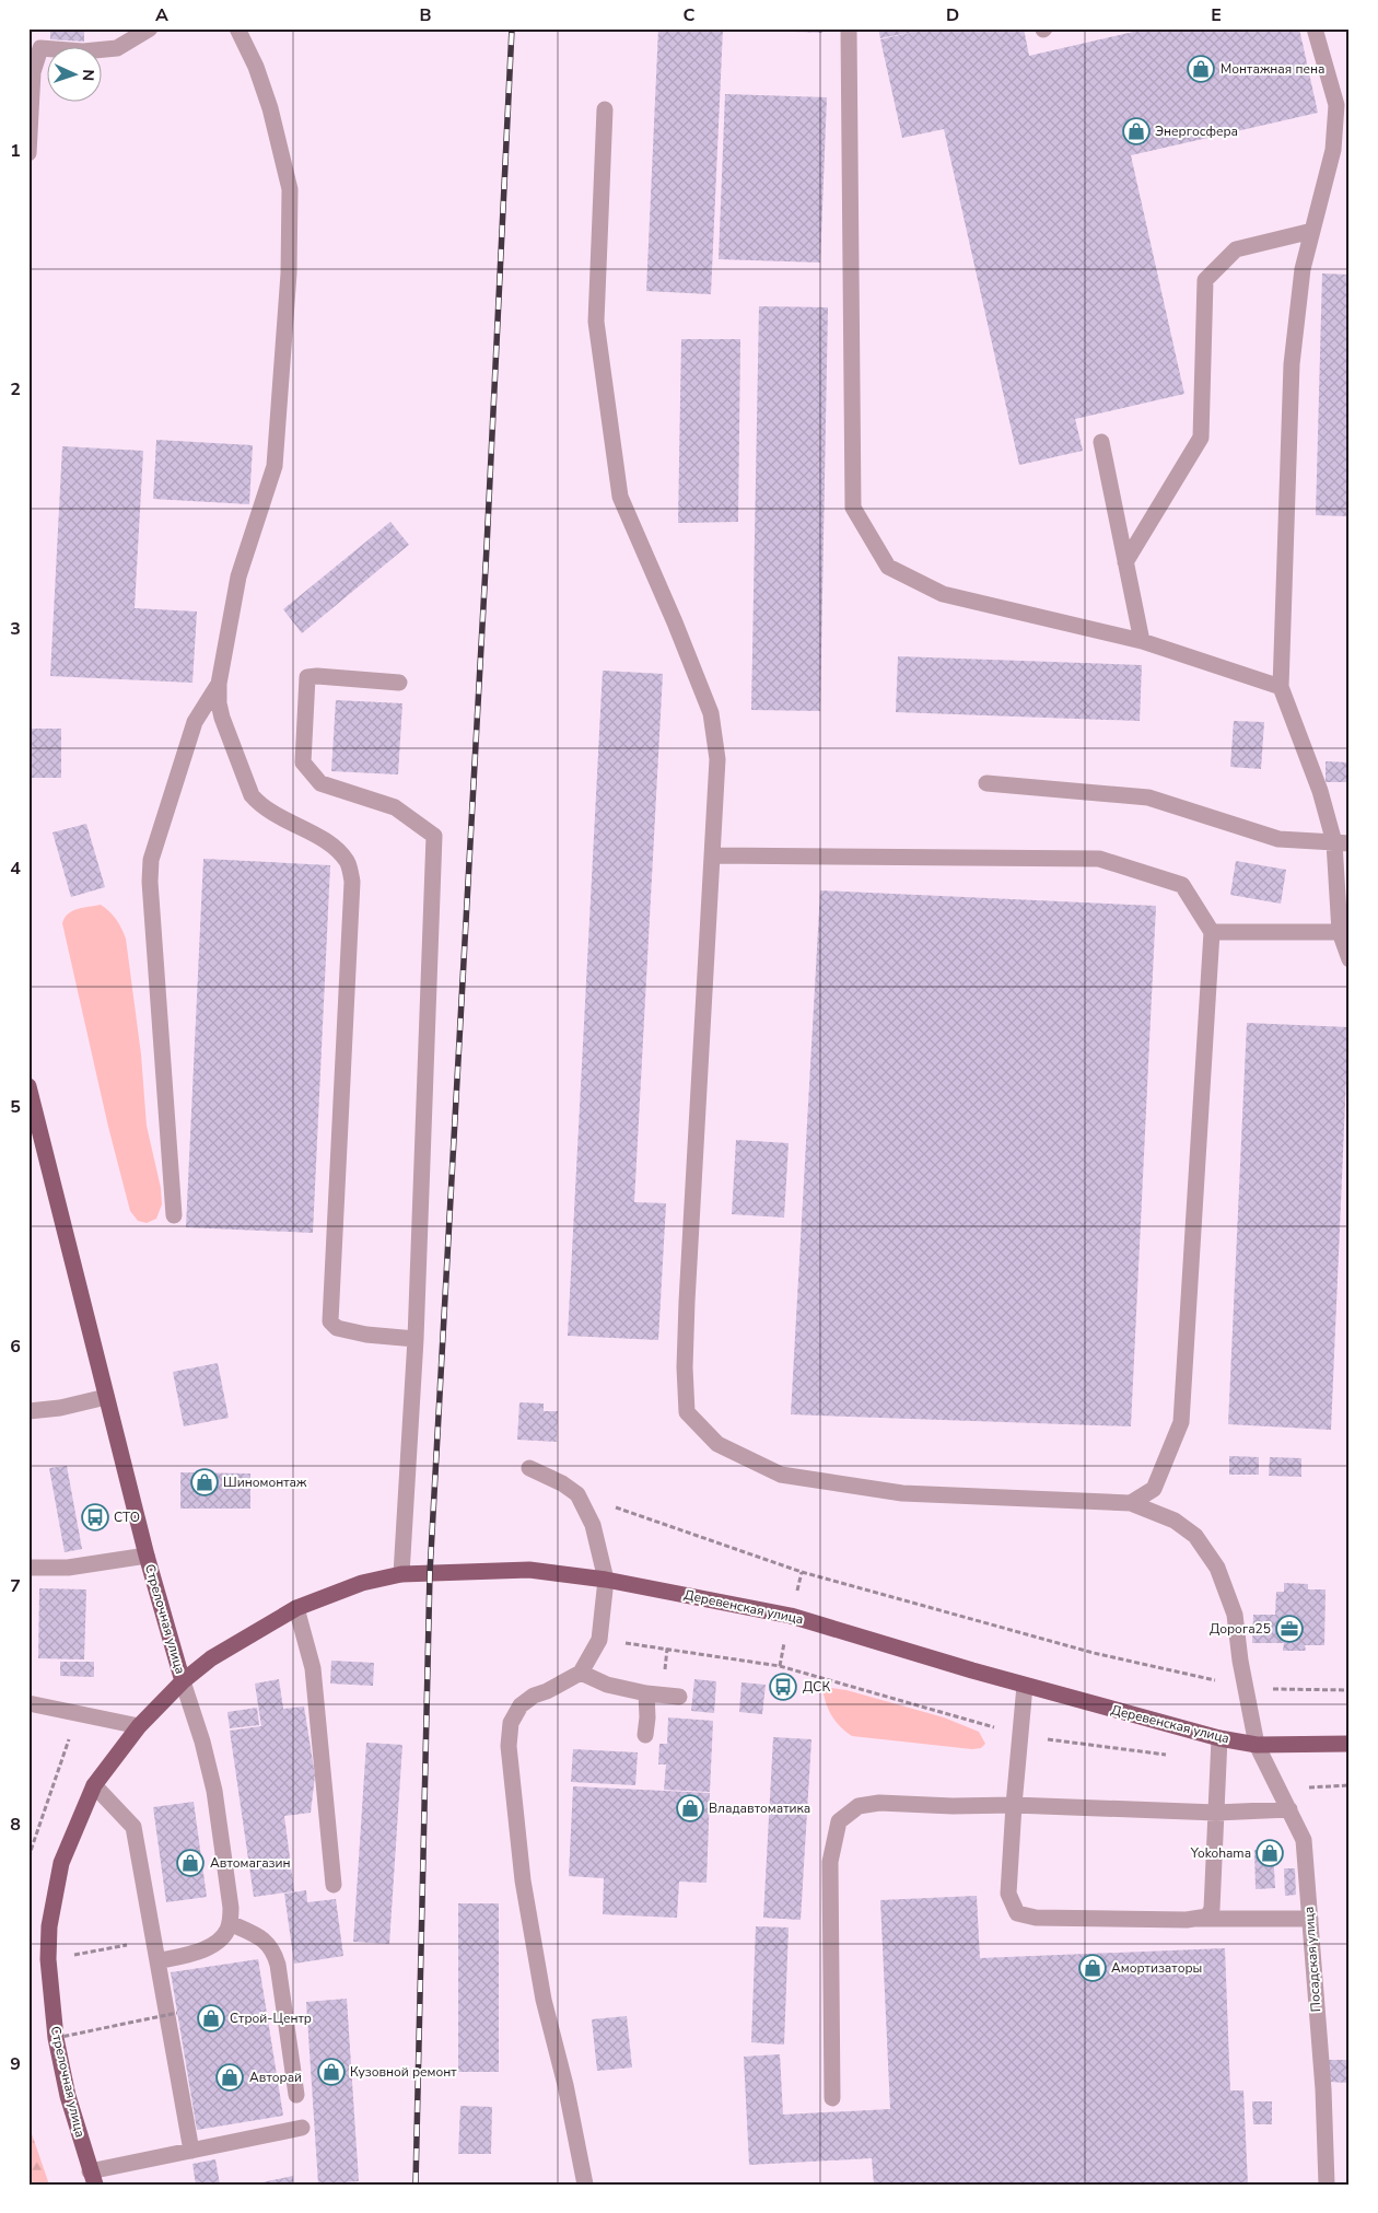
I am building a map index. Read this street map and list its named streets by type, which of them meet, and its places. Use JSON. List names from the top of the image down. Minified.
{"streets":{"main road":["Деревенская улица","Стрелочная улица"],"lane":["Посадская улица"]},"crossings":[["Деревенская улица","Стрелочная улица"],["Деревенская улица","Посадская улица"]],"places":{"shop":["Монтажная пена","Энергосфера","Шиномонтаж","Владавтоматика","Yokohama","Автомагазин","Амортизаторы","Строй-Центр","Кузовной ремонт","Авторай"],"bus stop":["СТО","ДСК"],"office":["Дорога25"]},"north":"right","grid":{"columns":["A","B","C","D","E"],"rows":["1","2","3","4","5","6","7","8","9"]}}
